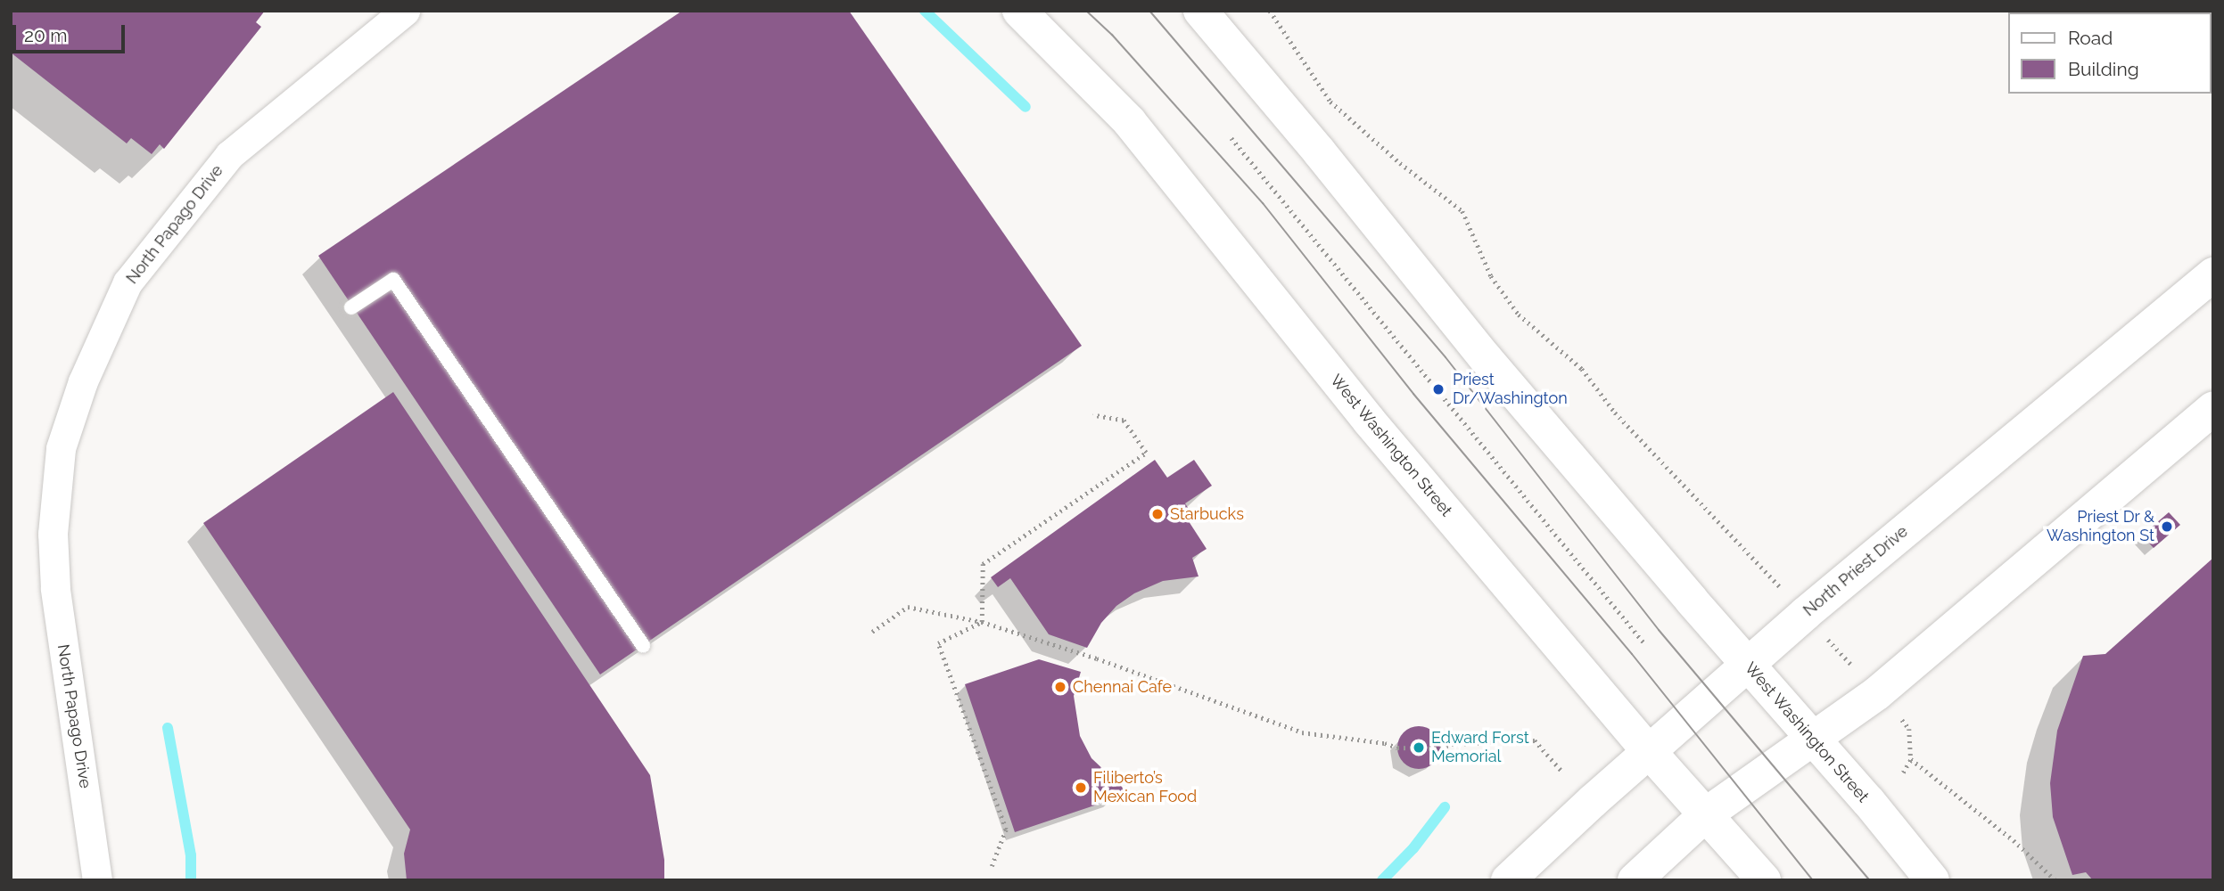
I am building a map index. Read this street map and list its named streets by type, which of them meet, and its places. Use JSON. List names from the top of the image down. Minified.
{"streets":{"main road":["West Washington Street","North Priest Drive"],"street":["North Papago Drive"]},"crossings":[["West Washington Street","North Priest Drive"]],"places":["Priest Dr/Washington","Starbucks","Priest Dr & Washington St","Chennai Cafe","Edward Forst Memorial","Filiberto’s Mexican Food"],"legend":["Road","Building"],"scale_bar":"20 m"}
